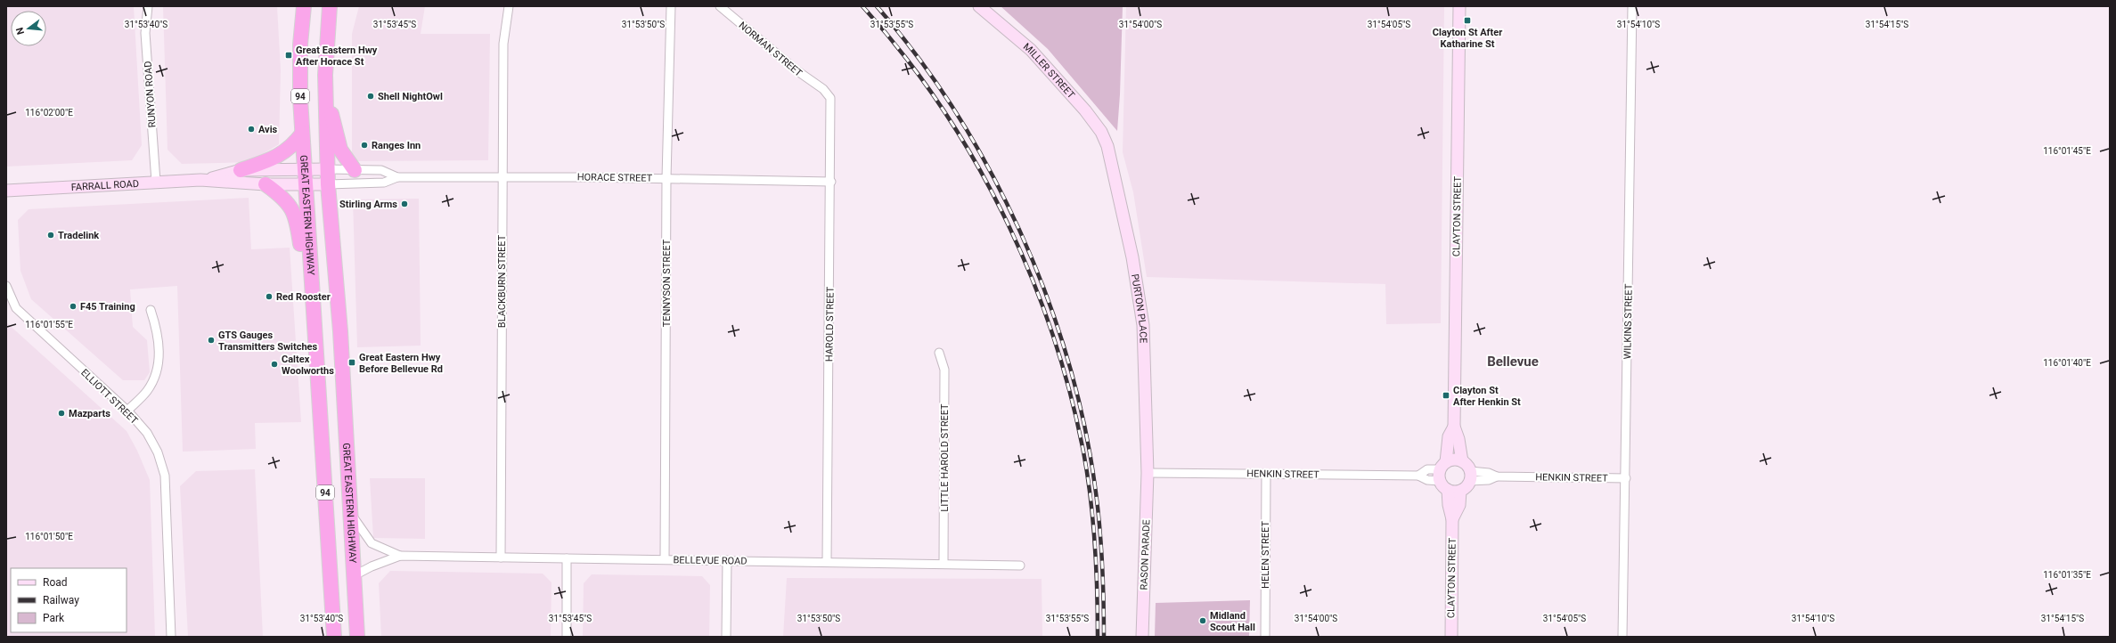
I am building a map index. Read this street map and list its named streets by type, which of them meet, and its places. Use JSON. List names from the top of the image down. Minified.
{"streets":{"highway":["94","GREAT EASTERN HIGHWAY"],"main road":["MILLER STREET","FARRALL ROAD","CLAYTON STREET","PURTON PLACE","RASON PARADE"],"street":["NORMAN STREET","RUNYON ROAD","HORACE STREET","BLACKBURN STREET","TENNYSON STREET","WILKINS STREET","HAROLD STREET","ELLIOTT STREET","LITTLE HAROLD STREET","HENKIN STREET","HELEN STREET","BELLEVUE ROAD"]},"crossings":[["NORMAN STREET","HAROLD STREET"],["MILLER STREET","PURTON PLACE"],["RUNYON ROAD","FARRALL ROAD"],["HORACE STREET","FARRALL ROAD"],["HORACE STREET","GREAT EASTERN HIGHWAY"],["HORACE STREET","BLACKBURN STREET"],["HORACE STREET","TENNYSON STREET"],["HORACE STREET","HAROLD STREET"],["FARRALL ROAD","GREAT EASTERN HIGHWAY"],["GREAT EASTERN HIGHWAY","BELLEVUE ROAD"],["CLAYTON STREET","HENKIN STREET"],["BLACKBURN STREET","BELLEVUE ROAD"],["TENNYSON STREET","BELLEVUE ROAD"],["PURTON PLACE","HENKIN STREET"],["PURTON PLACE","RASON PARADE"],["WILKINS STREET","HENKIN STREET"],["HAROLD STREET","BELLEVUE ROAD"],["LITTLE HAROLD STREET","BELLEVUE ROAD"],["HENKIN STREET","RASON PARADE"],["HENKIN STREET","HELEN STREET"]],"districts":["Bellevue"],"places":{"transit":["Clayton St After Katharine St","Great Eastern Hwy After Horace St","Great Eastern Hwy Before Bellevue Rd","Clayton St After Henkin St"],"other":["Shell NightOwl","Avis","Ranges Inn","Stirling Arms","Tradelink","Red Rooster","F45 Training","GTS Gauges Transmitters Switches","Caltex Woolworths","Mazparts","Midland Scout Hall"]},"legend":["Road","Railway","Park"],"north":"left","coordinates":["31°53'40\"S","31°53'45\"S","31°53'50\"S","31°53'55\"S","31°54'00\"S","31°54'05\"S","31°54'10\"S","31°54'15\"S","116°02'00\"E","116°01'45\"E","116°01'55\"E","116°01'40\"E","116°01'50\"E","116°01'35\"E"]}
